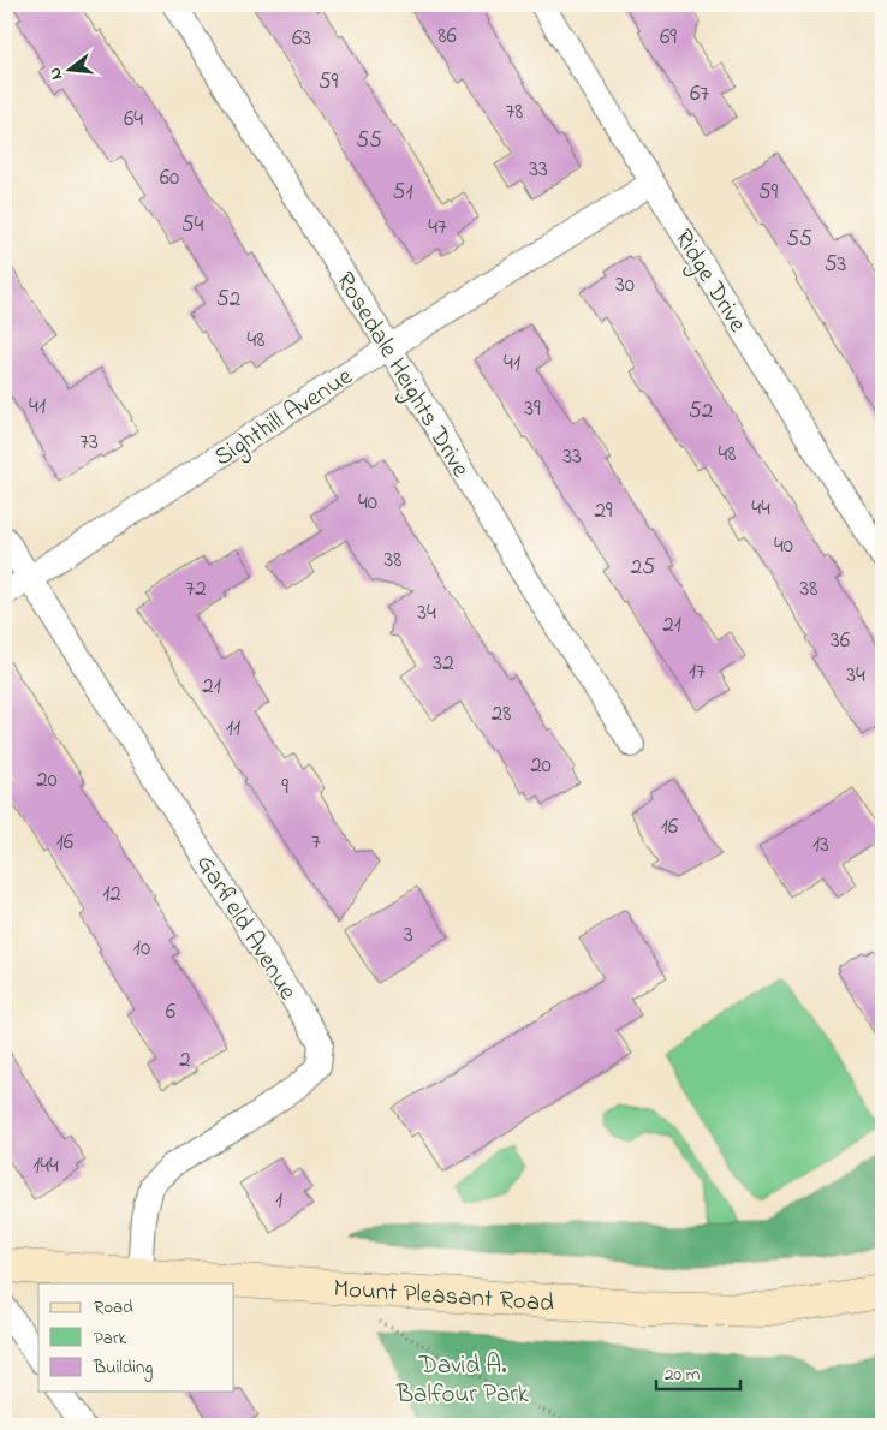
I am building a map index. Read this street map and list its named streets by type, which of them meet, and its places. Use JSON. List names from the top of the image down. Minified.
{"streets":{"main road":["Mount Pleasant Road"],"street":["Ridge Drive","Rosedale Heights Drive","Sighthill Avenue","Garfield Avenue"]},"crossings":[["Ridge Drive","Sighthill Avenue"],["Rosedale Heights Drive","Sighthill Avenue"],["Sighthill Avenue","Garfield Avenue"],["Garfield Avenue","Mount Pleasant Road"]],"parks":["David A. Balfour Park"],"house_numbers":["86","69","63","59","67","78","64","55","33","60","51","59","54","47","55","53","30","52","48","41","41","39","52","73","48","33","40","44","29","40","38","25","72","38","34","21","36","32","17","34","21","28","11","20","20","9","16","16","7","13","12","3","10","6","2","144","1"],"legend":["Road","Park","Building"],"scale_bar":"20 m","north":"left"}
